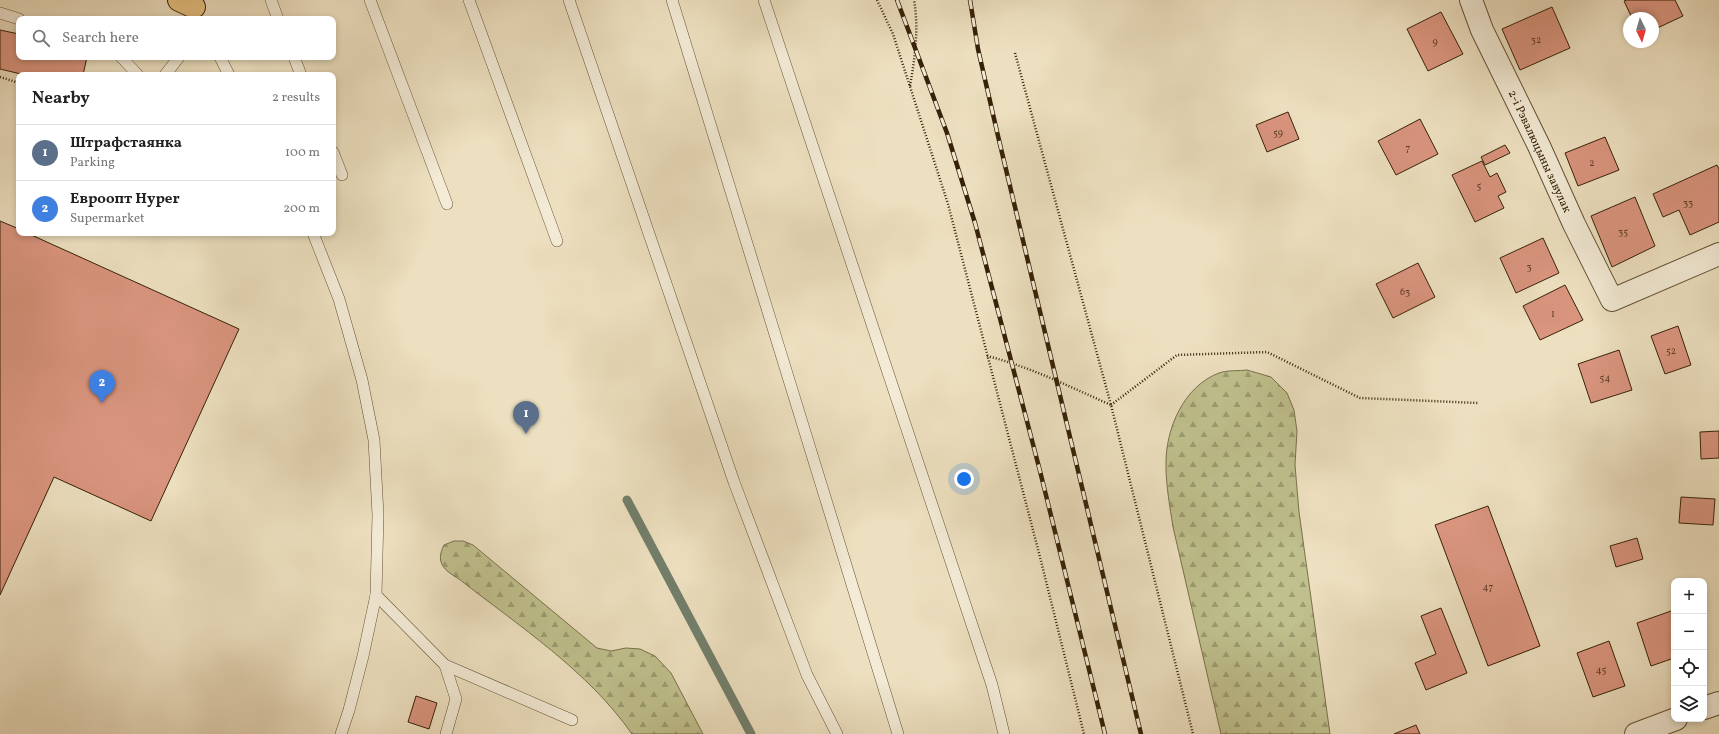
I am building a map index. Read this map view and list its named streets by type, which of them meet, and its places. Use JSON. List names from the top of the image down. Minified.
{"streets":{"street":["2-і Рэвалюцыны завулак"]},"house_numbers":["32","9","59","7","2","5","33","35","3","63","1","52","54","47","45"],"north":"bottom","page":{"search":"Search here","heading":["Nearby","2 results"],"list":[{"mark":"1","name":"Штрафстаянка","note":"Parking","value":"100 m"},{"mark":"2","name":"Евроопт Hyper","note":"Supermarket","value":"200 m"}],"pins":["2","1"],"map_buttons":["+","−"]}}
